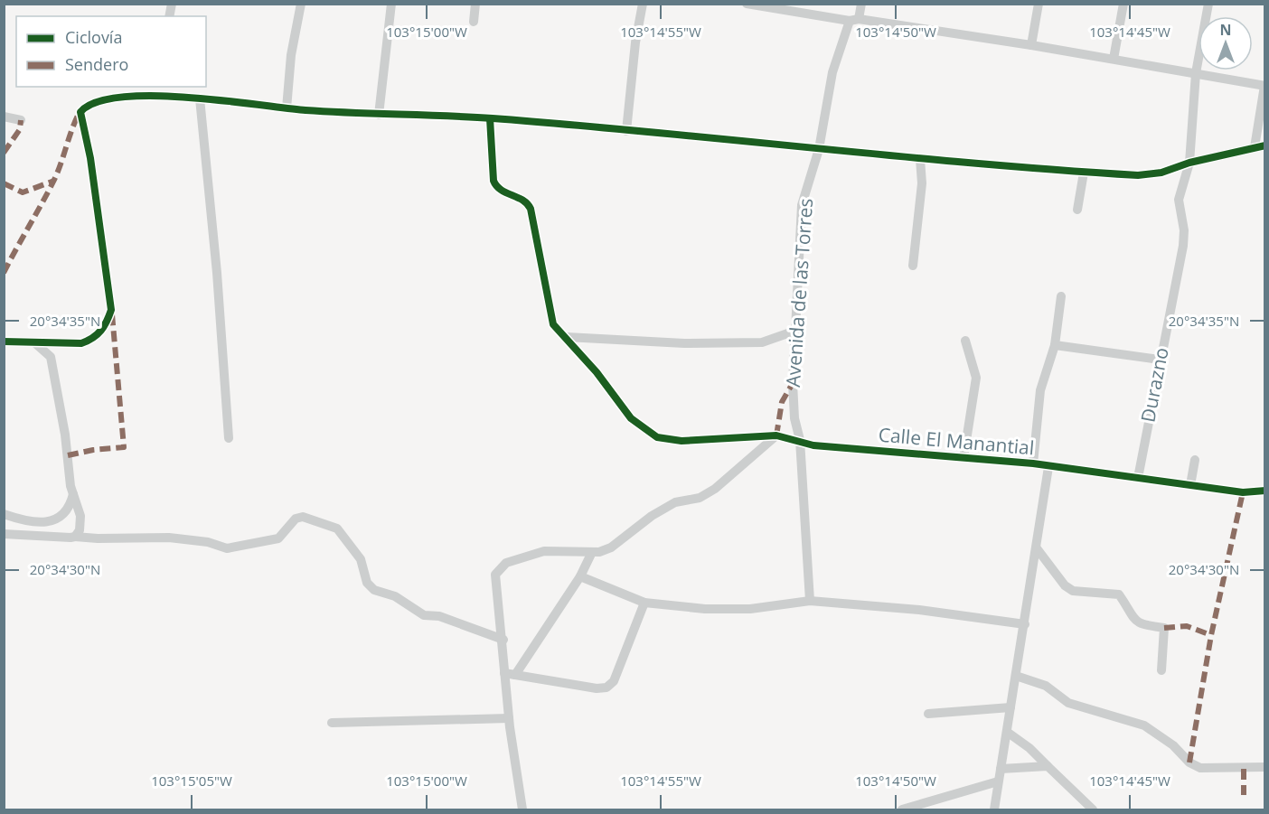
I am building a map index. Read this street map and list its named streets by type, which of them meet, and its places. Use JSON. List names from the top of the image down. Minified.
{"streets":{"street":["Avenida de las Torres","Durazno","Calle El Manantial"]},"crossings":[["Avenida de las Torres","Calle El Manantial"],["Durazno","Calle El Manantial"]],"legend":["Ciclovía","Sendero"],"north":"top","coordinates":["103°15'00\"W","103°14'55\"W","103°14'50\"W","103°14'45\"W","20°34'35\"N","20°34'30\"N","103°15'05\"W"]}
